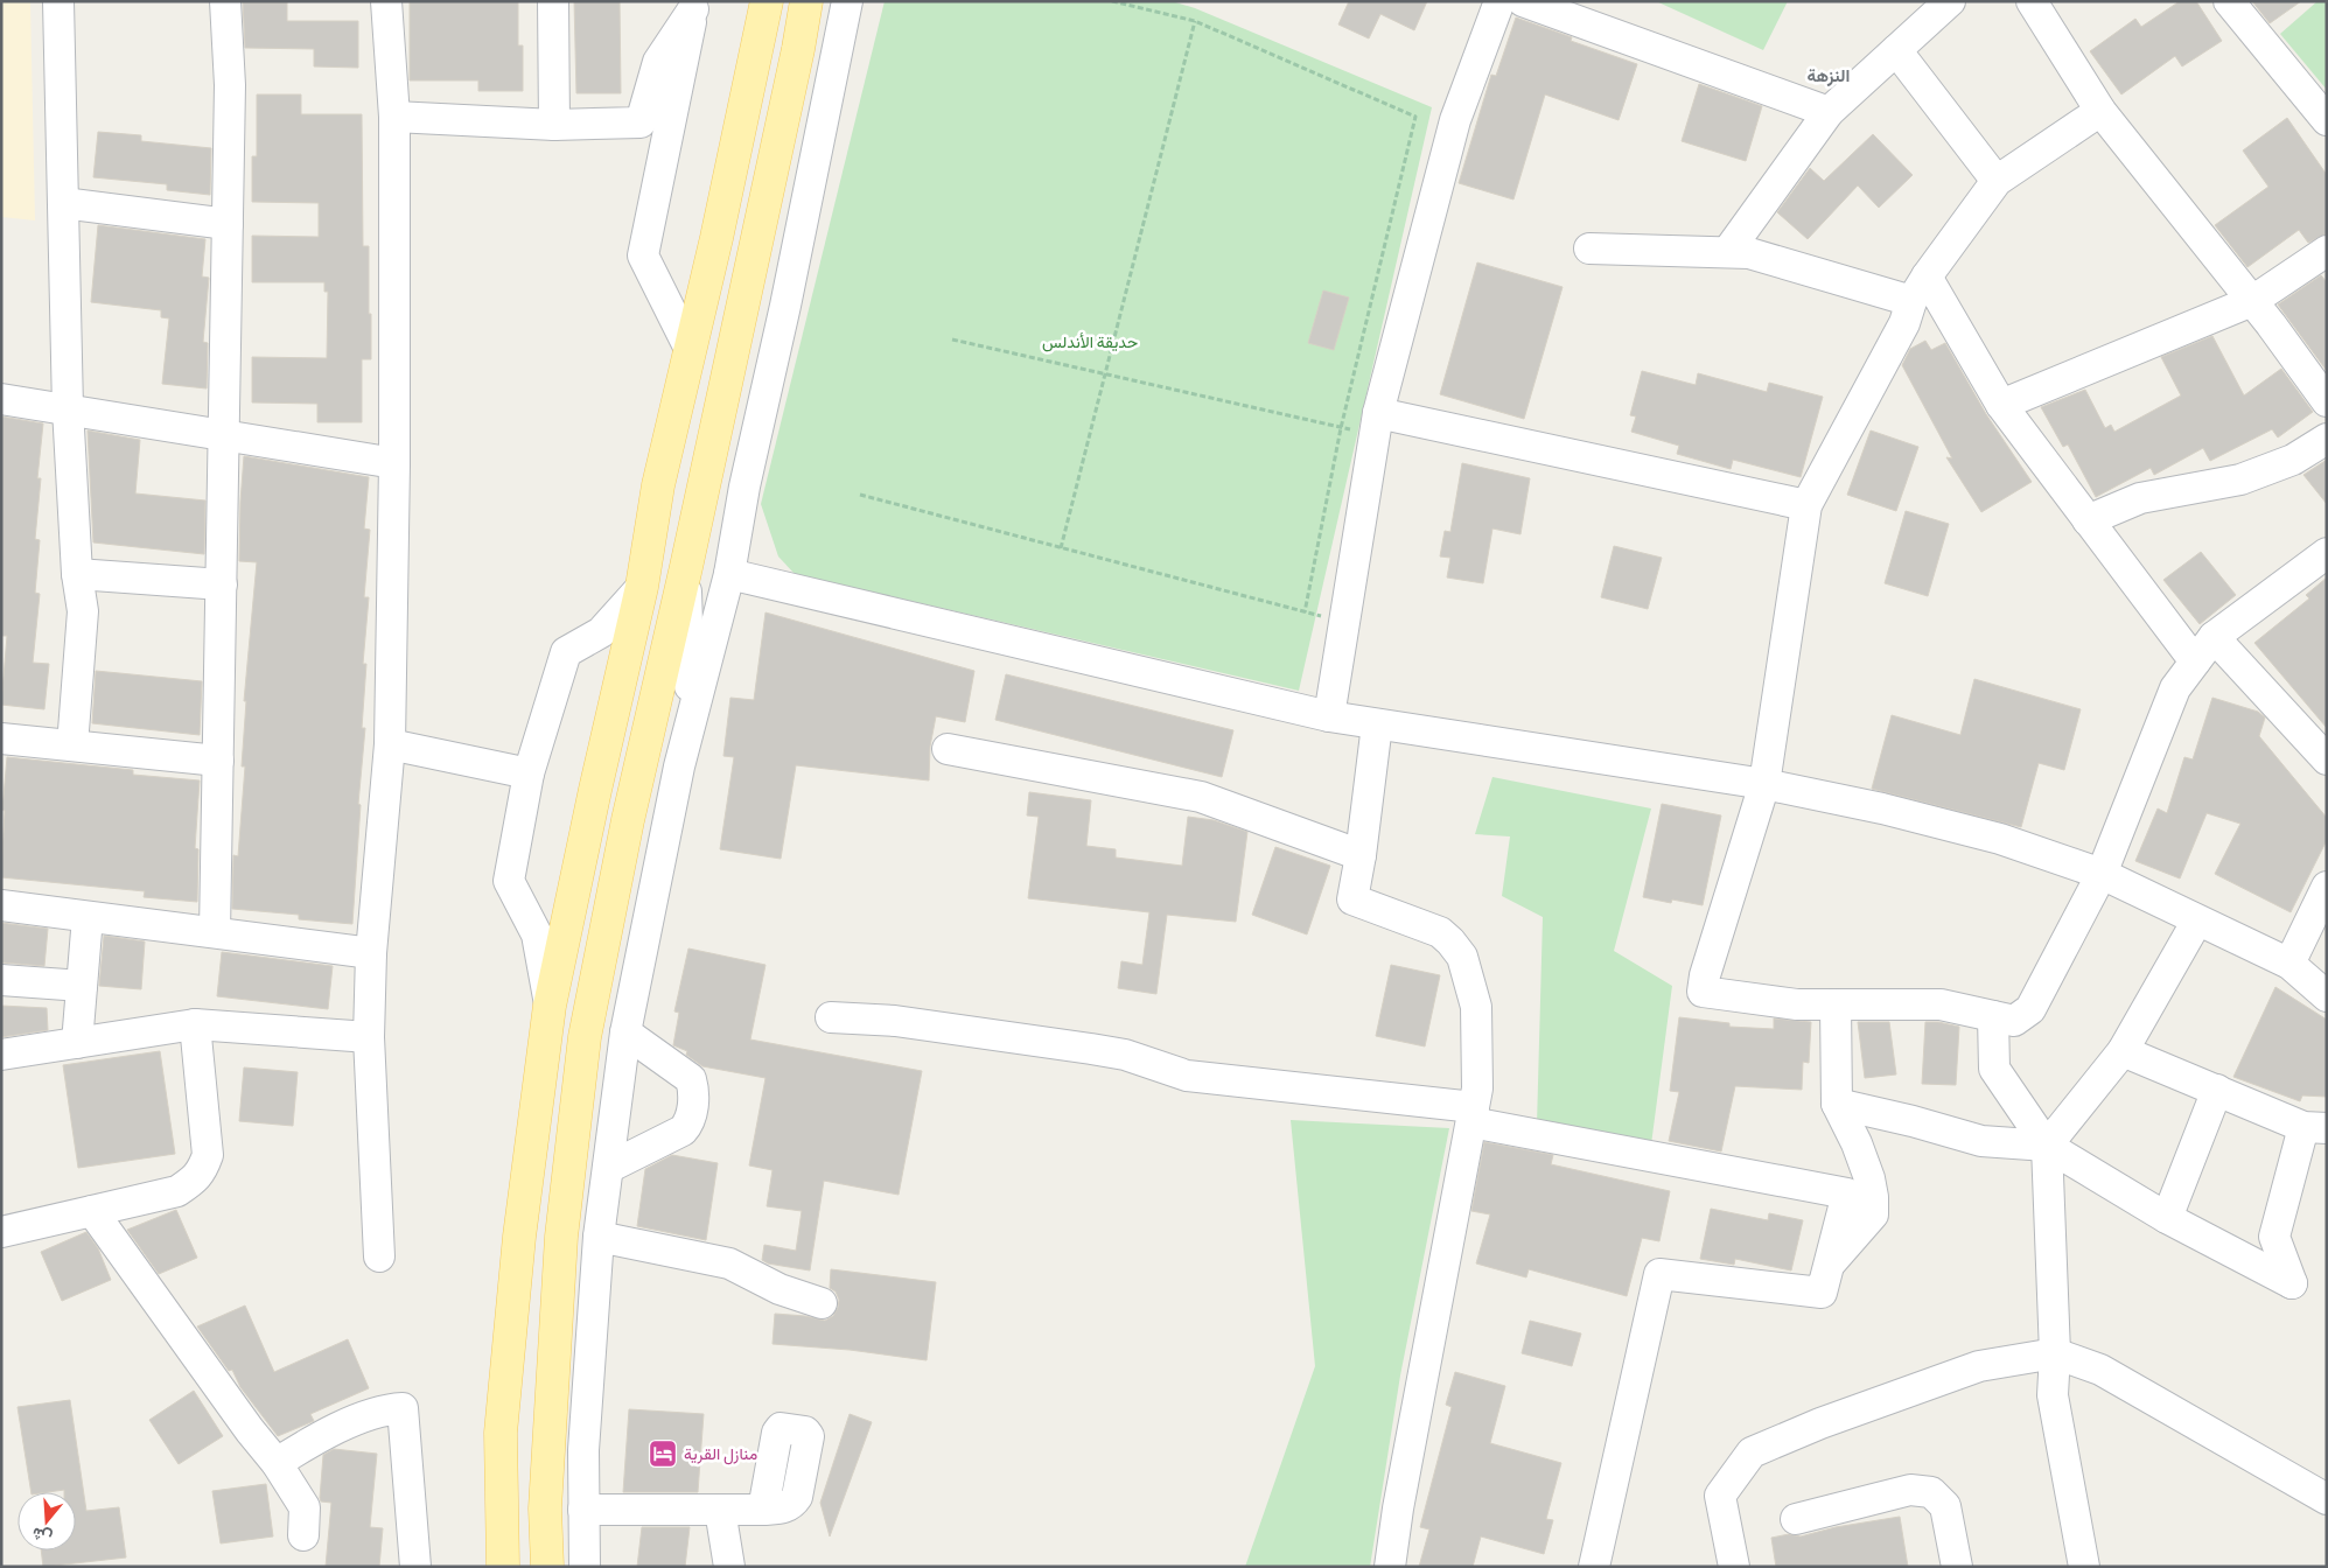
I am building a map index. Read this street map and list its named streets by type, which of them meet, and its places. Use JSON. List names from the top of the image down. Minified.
{"districts":["النزهة"],"parks":["حديقة الأندلس"],"places":{"hotel":["منازل القرية"]},"north":"bottom"}
